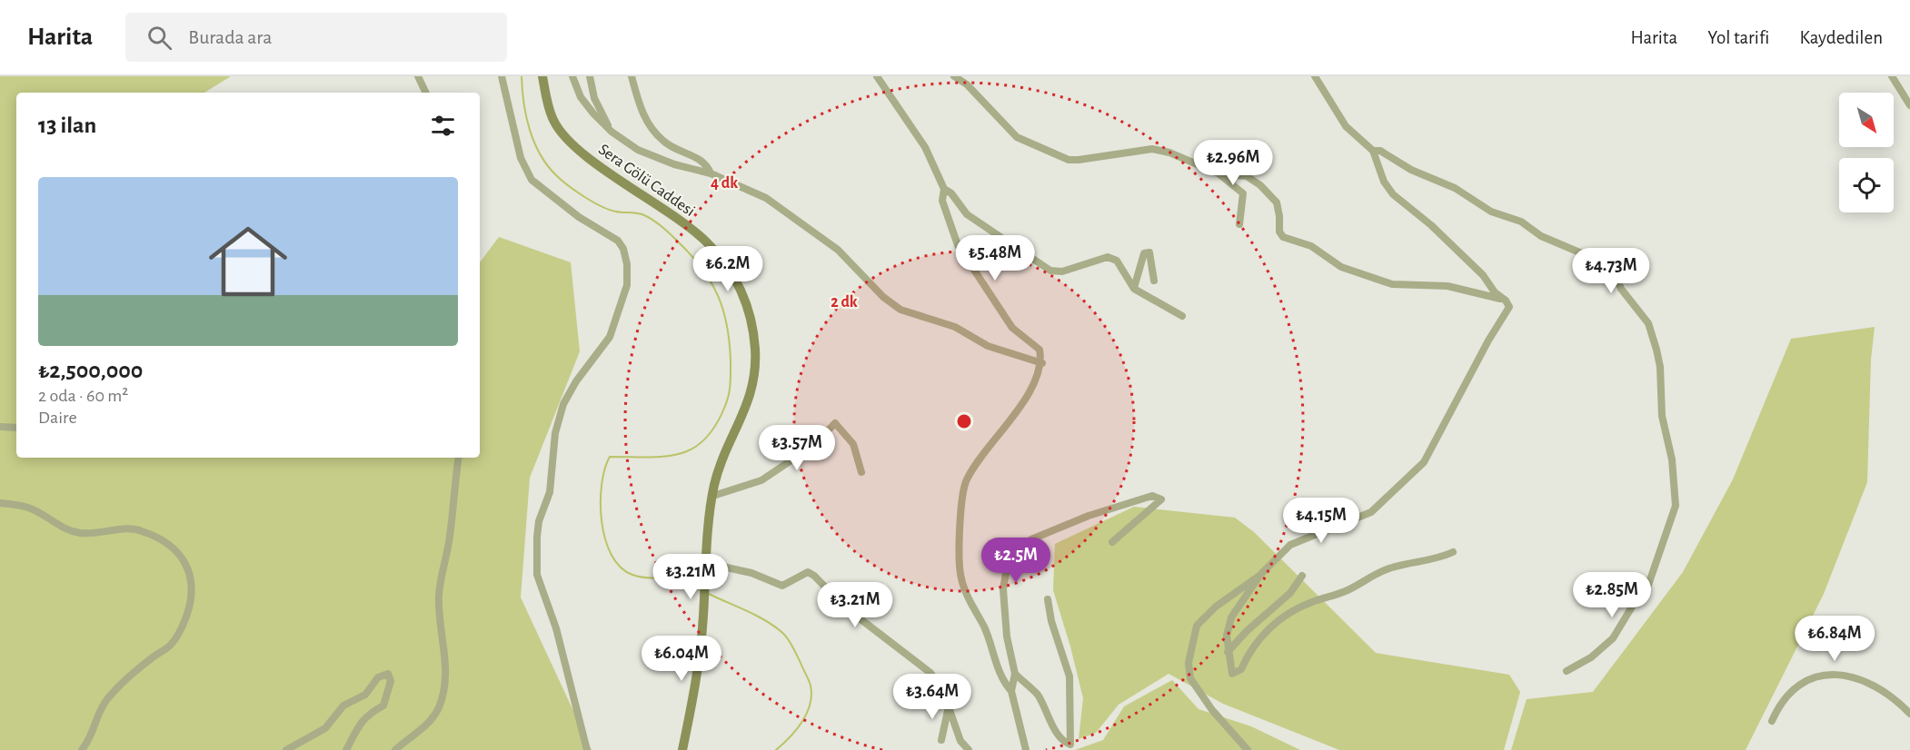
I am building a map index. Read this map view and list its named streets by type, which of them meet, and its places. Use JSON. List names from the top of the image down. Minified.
{"streets":{"main road":["Sera Gölü Caddesi"]},"north":"bottom right","page":{"header":"Harita","search":"Burada ara","nav":["Harita","Yol tarifi","Kaydedilen"],"heading":"13 ilan","price":["₺2.96M","₺5.48M","₺6.2M","₺4.73M","₺3.57M","₺4.15M","₺2.5M","₺3.21M","₺2.85M","₺3.21M","₺6.84M","₺6.04M","₺3.64M"],"list":[{"name":"₺2,500,000","note":"2 oda · 60 m² · Daire"}]},"rings":["4 dk","2 dk"]}
